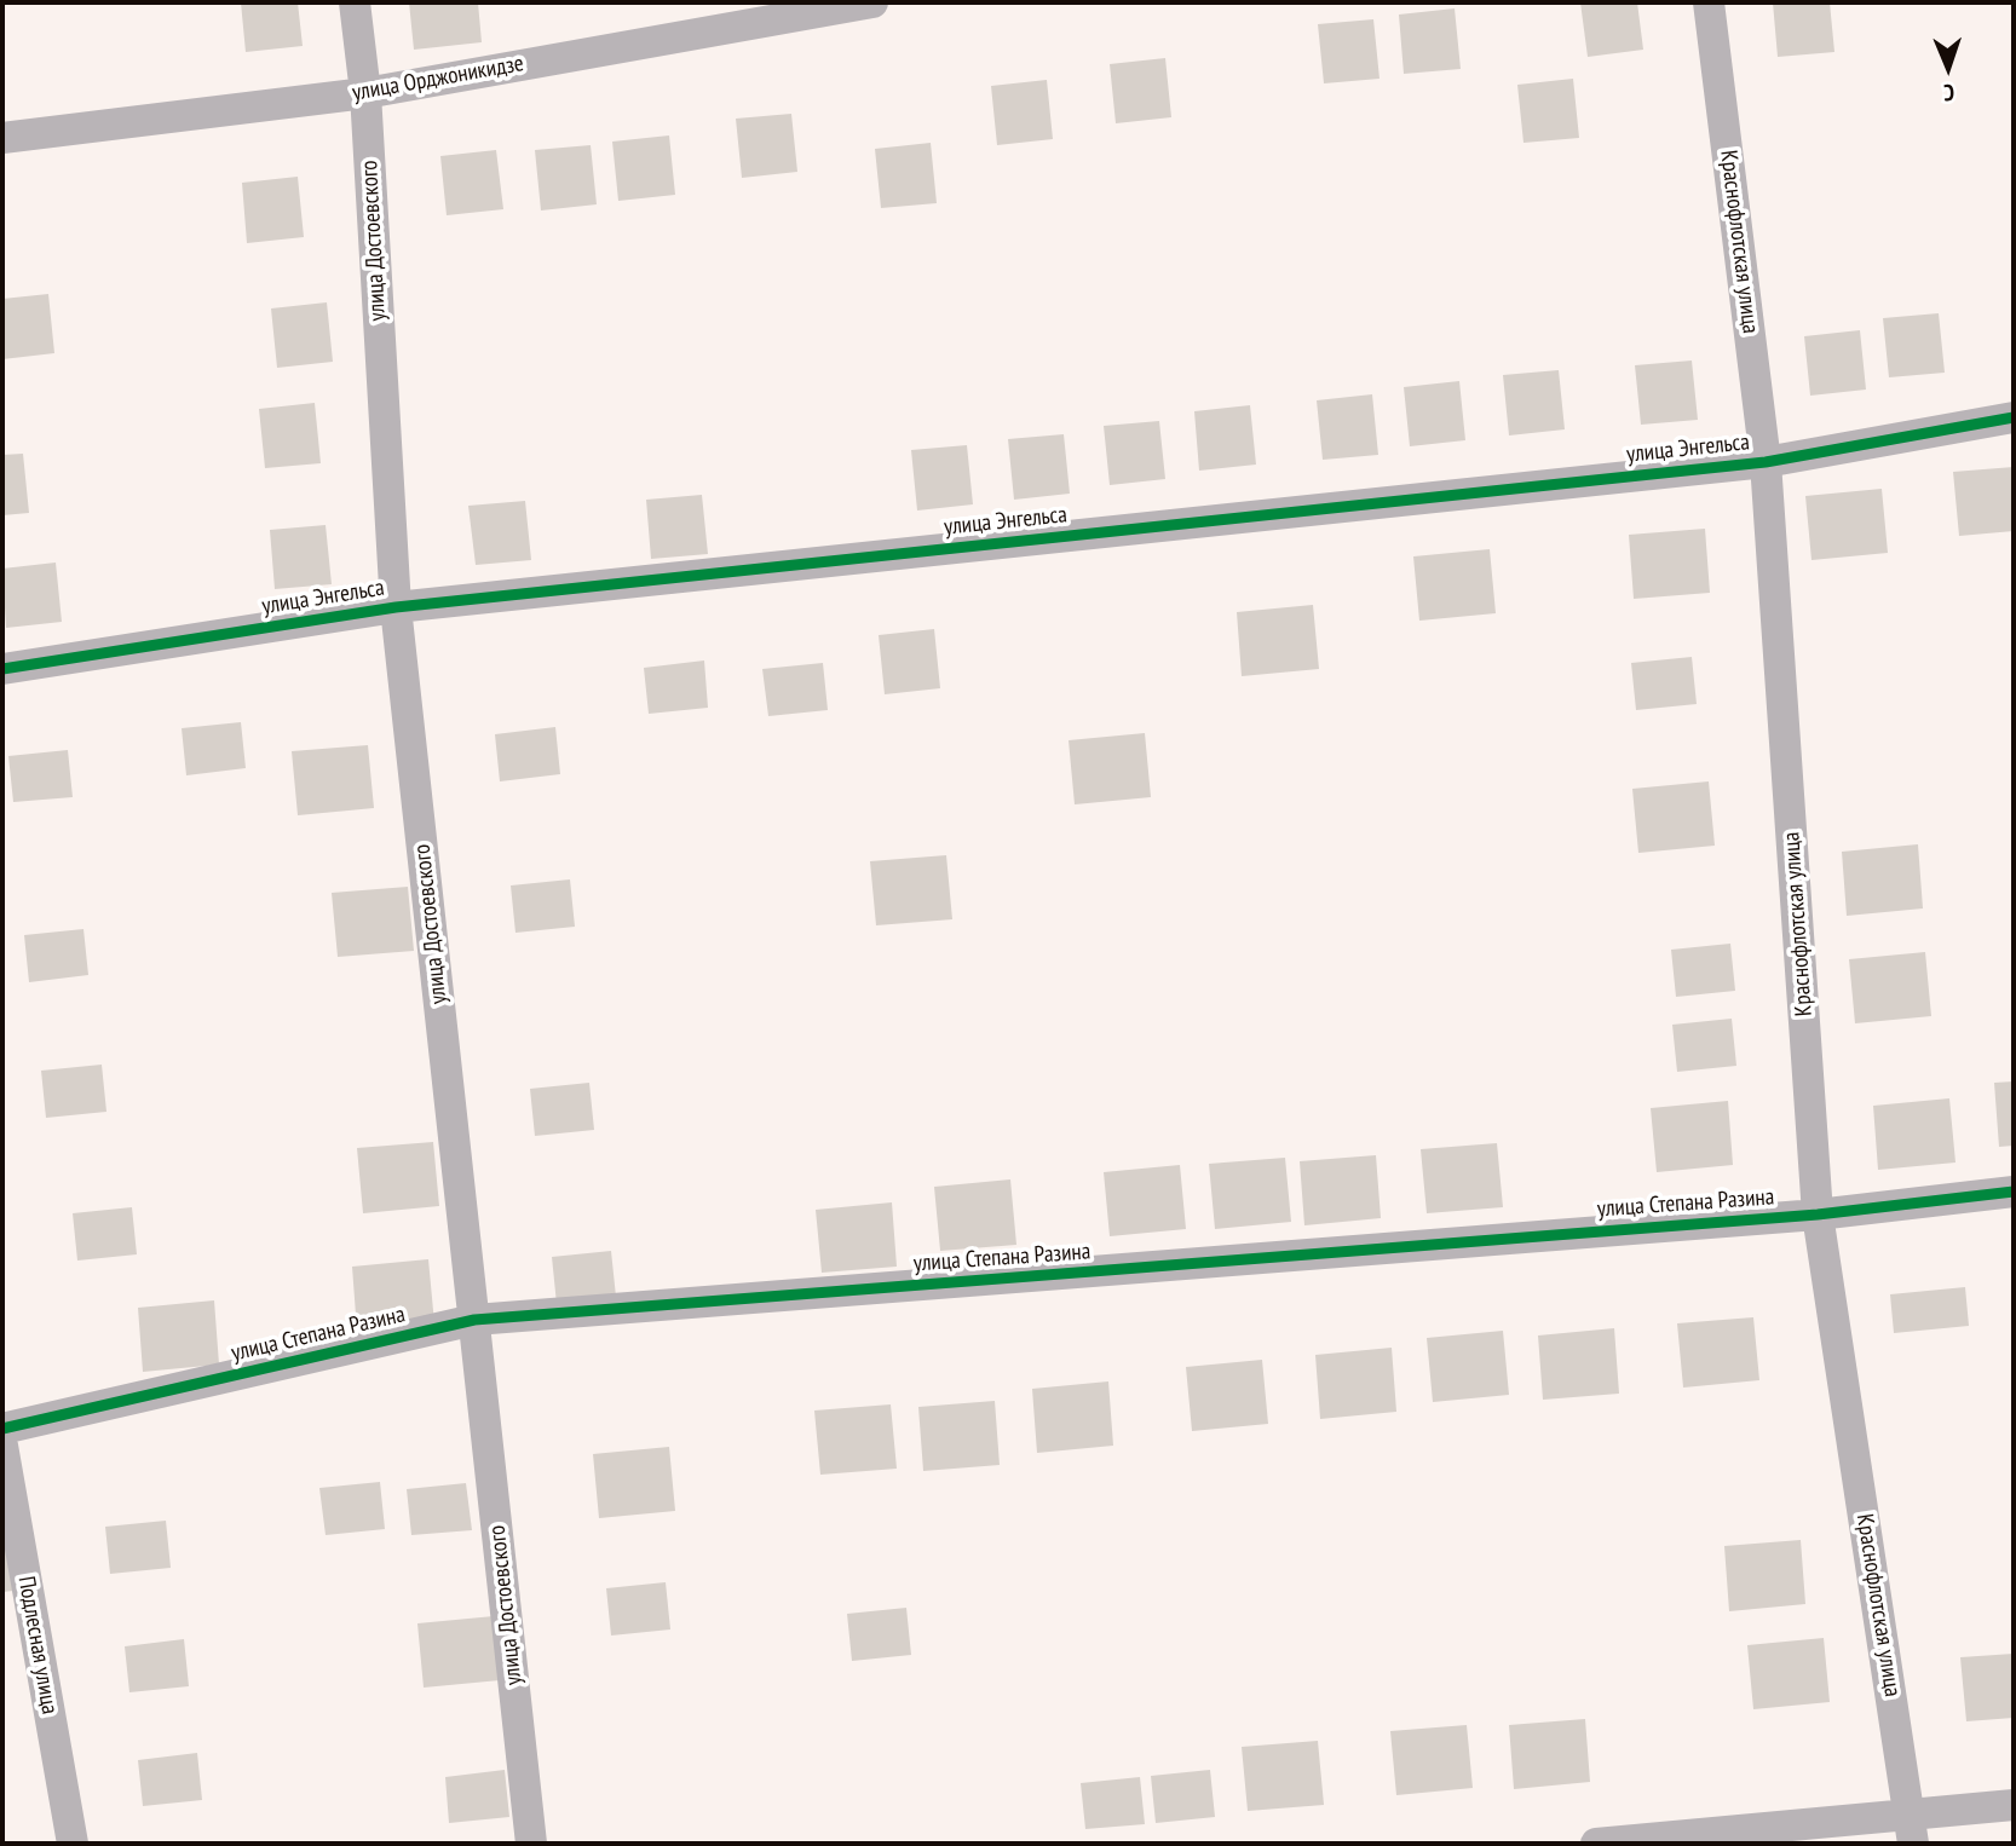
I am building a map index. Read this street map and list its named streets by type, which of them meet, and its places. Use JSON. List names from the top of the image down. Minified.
{"streets":{"street":["улица Орджоникидзе","улица Достоевского","Краснофлотская улица","улица Энгельса","улица Степана Разина","Подлесная улица"]},"crossings":[["улица Орджоникидзе","улица Достоевского"],["улица Достоевского","улица Энгельса"],["улица Достоевского","улица Степана Разина"],["Краснофлотская улица","улица Энгельса"],["Краснофлотская улица","улица Степана Разина"]],"north":"bottom"}
